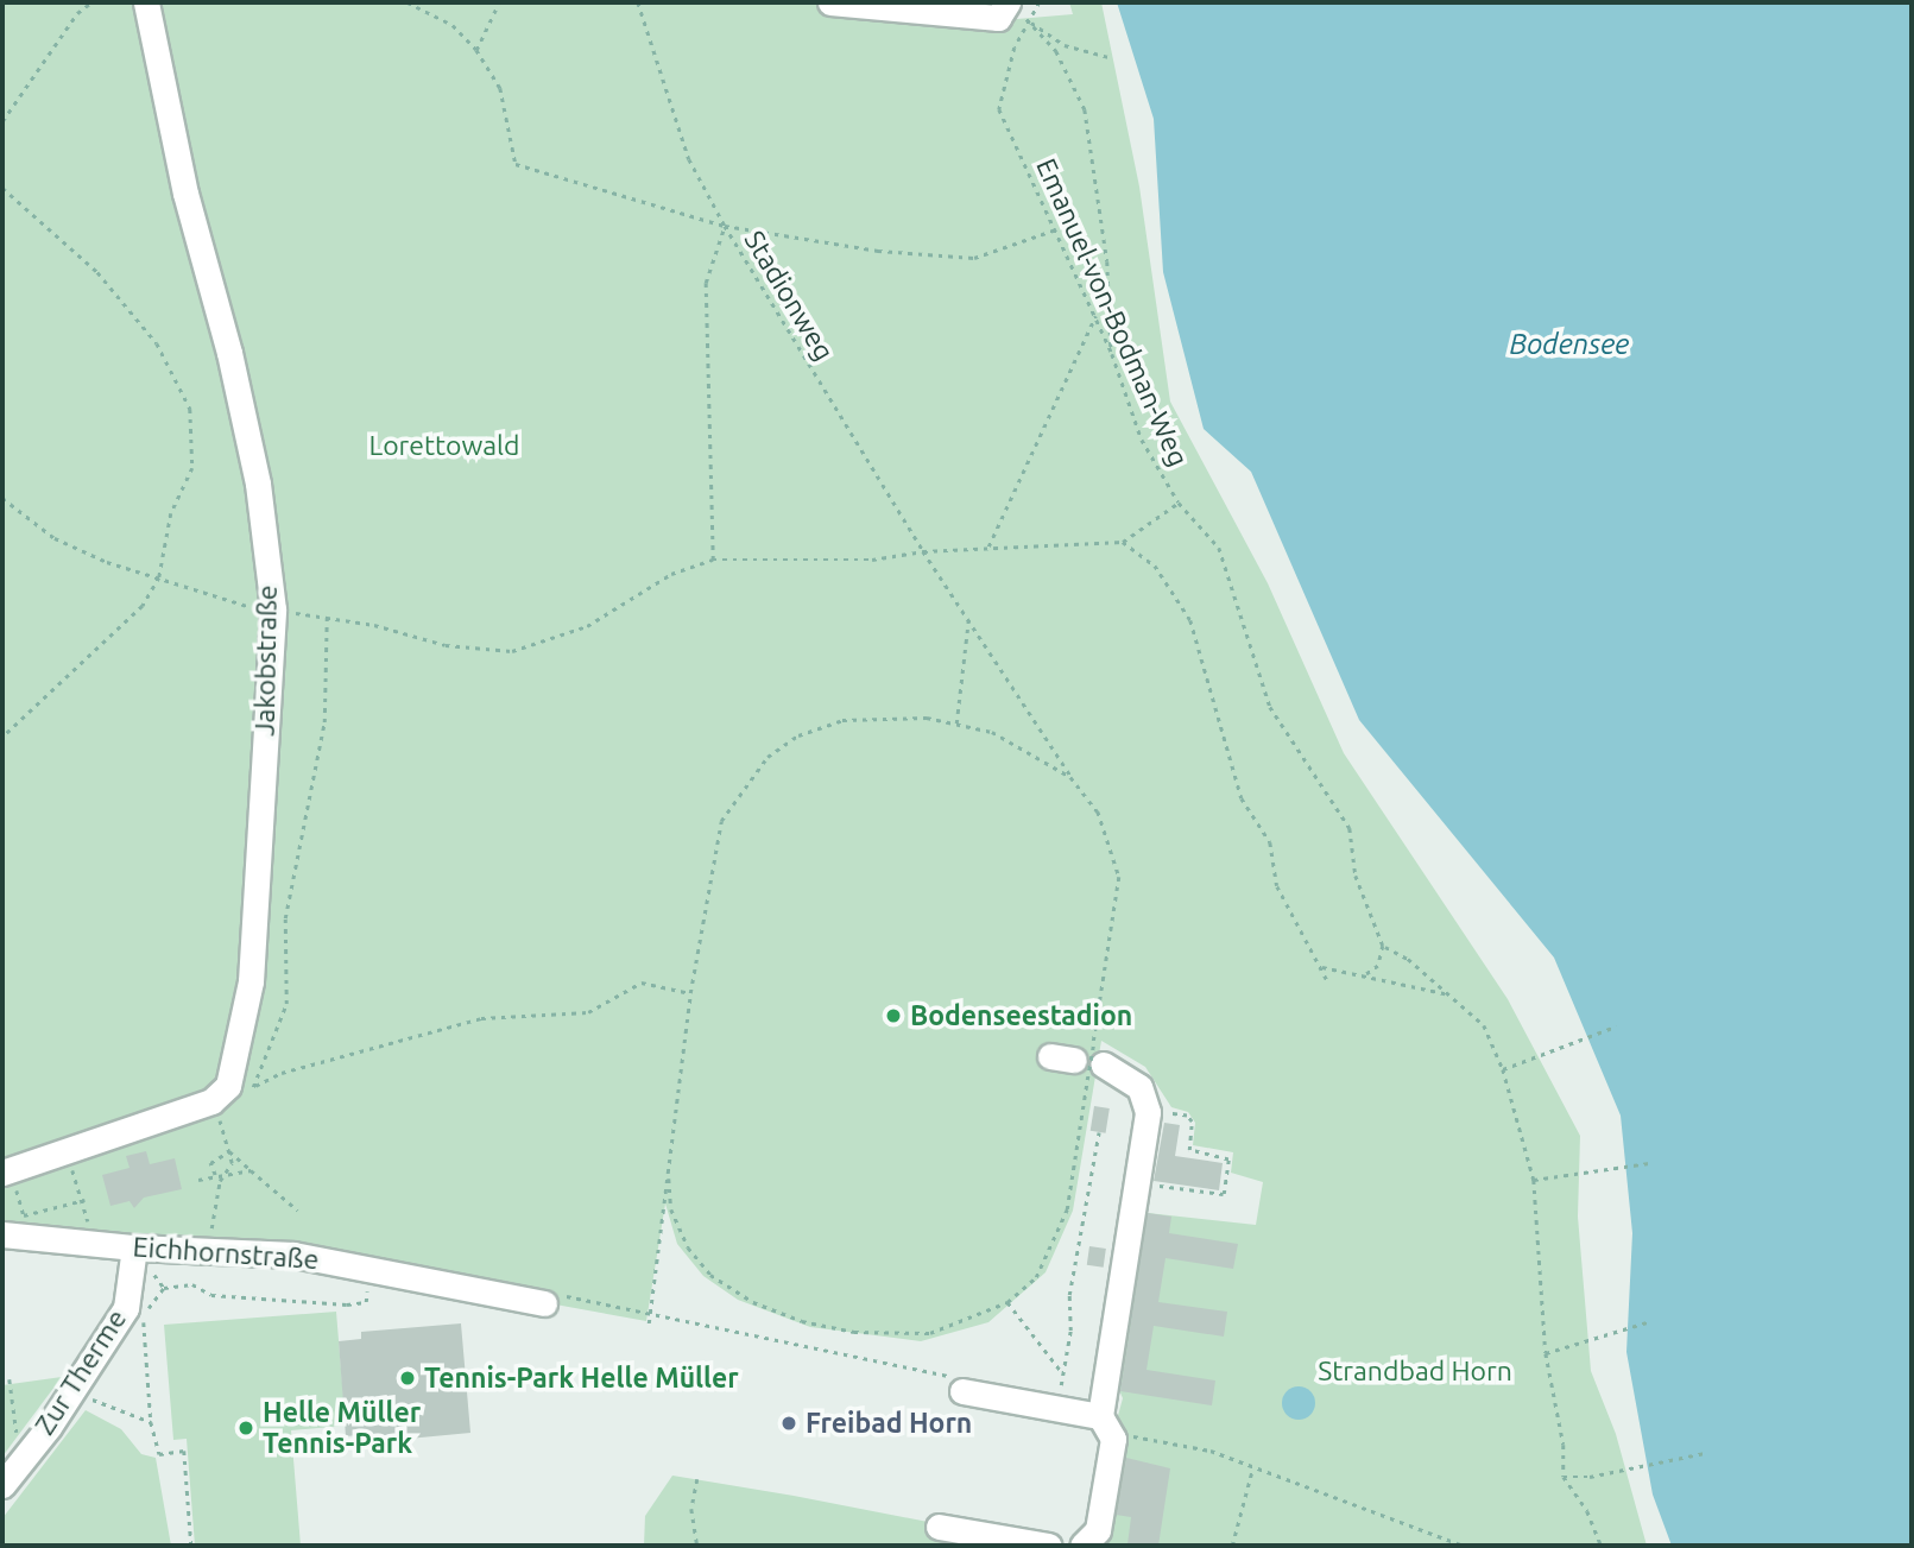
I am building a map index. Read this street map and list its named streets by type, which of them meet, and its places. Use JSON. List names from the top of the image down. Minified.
{"streets":{"street":["Jakobstraße","Eichhornstraße","Zur Therme"],"path":["Stadionweg","Emanuel-von-Bodman-Weg"]},"crossings":[["Eichhornstraße","Zur Therme"]],"water":["Bodensee"],"parks":["Lorettowald","Strandbad Horn"],"places":["Bodenseestadion","Tennis-Park Helle Müller","Freibad Horn","Helle Müller Tennis-Park"]}
